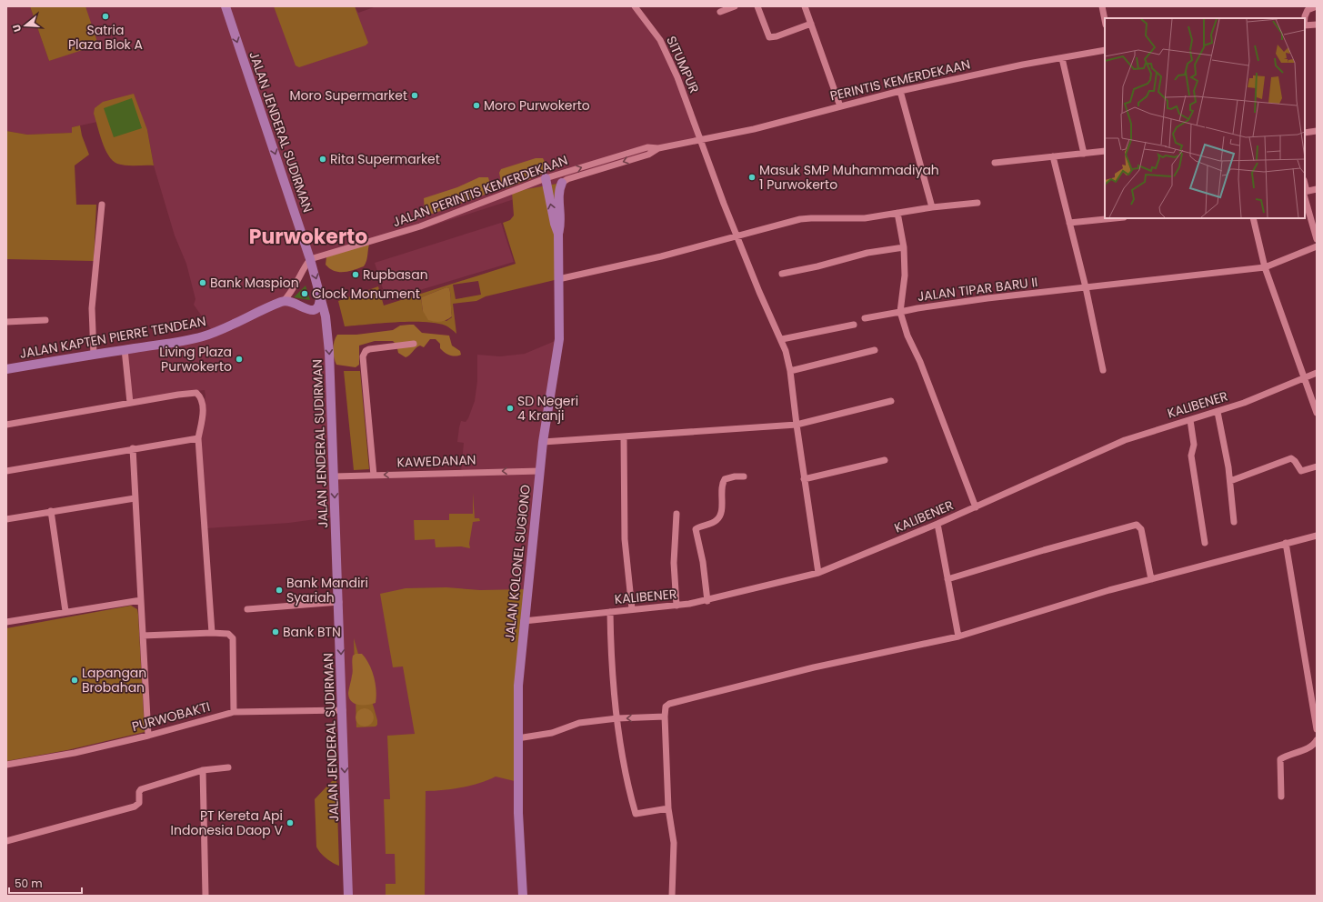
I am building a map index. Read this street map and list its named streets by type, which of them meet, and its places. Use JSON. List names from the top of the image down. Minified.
{"streets":{"main road":["JALAN JENDERAL SUDIRMAN","JALAN KAPTEN PIERRE TENDEAN","JALAN KOLONEL SUGIONO"],"street":["SITUMPUR","PERINTIS KEMERDEKAAN","JALAN PERINTIS KEMERDEKAAN","JALAN TIPAR BARU II","KALIBENER","KAWEDANAN","PURWOBAKTI"]},"crossings":[["SITUMPUR","PERINTIS KEMERDEKAAN"],["SITUMPUR","JALAN PERINTIS KEMERDEKAAN"],["SITUMPUR","KALIBENER"],["PERINTIS KEMERDEKAAN","JALAN PERINTIS KEMERDEKAAN"],["JALAN JENDERAL SUDIRMAN","JALAN PERINTIS KEMERDEKAAN"],["JALAN JENDERAL SUDIRMAN","KAWEDANAN"],["JALAN JENDERAL SUDIRMAN","PURWOBAKTI"],["JALAN PERINTIS KEMERDEKAAN","JALAN KOLONEL SUGIONO"],["KALIBENER","JALAN KOLONEL SUGIONO"],["KAWEDANAN","JALAN KOLONEL SUGIONO"]],"one_way":["JALAN JENDERAL SUDIRMAN","KAWEDANAN"],"districts":["Purwokerto"],"places":["Satria Plaza Blok A","Moro Supermarket","Moro Purwokerto","Rita Supermarket","Masuk SMP Muhammadiyah 1 Purwokerto","Rupbasan","Bank Maspion","Clock Monument","Living Plaza Purwokerto","SD Negeri 4 Kranji","Bank Mandiri Syariah","Bank BTN","Lapangan Brobahan","PT Kereta Api Indonesia Daop V"],"scale_bar":"50 m","north":"left"}
